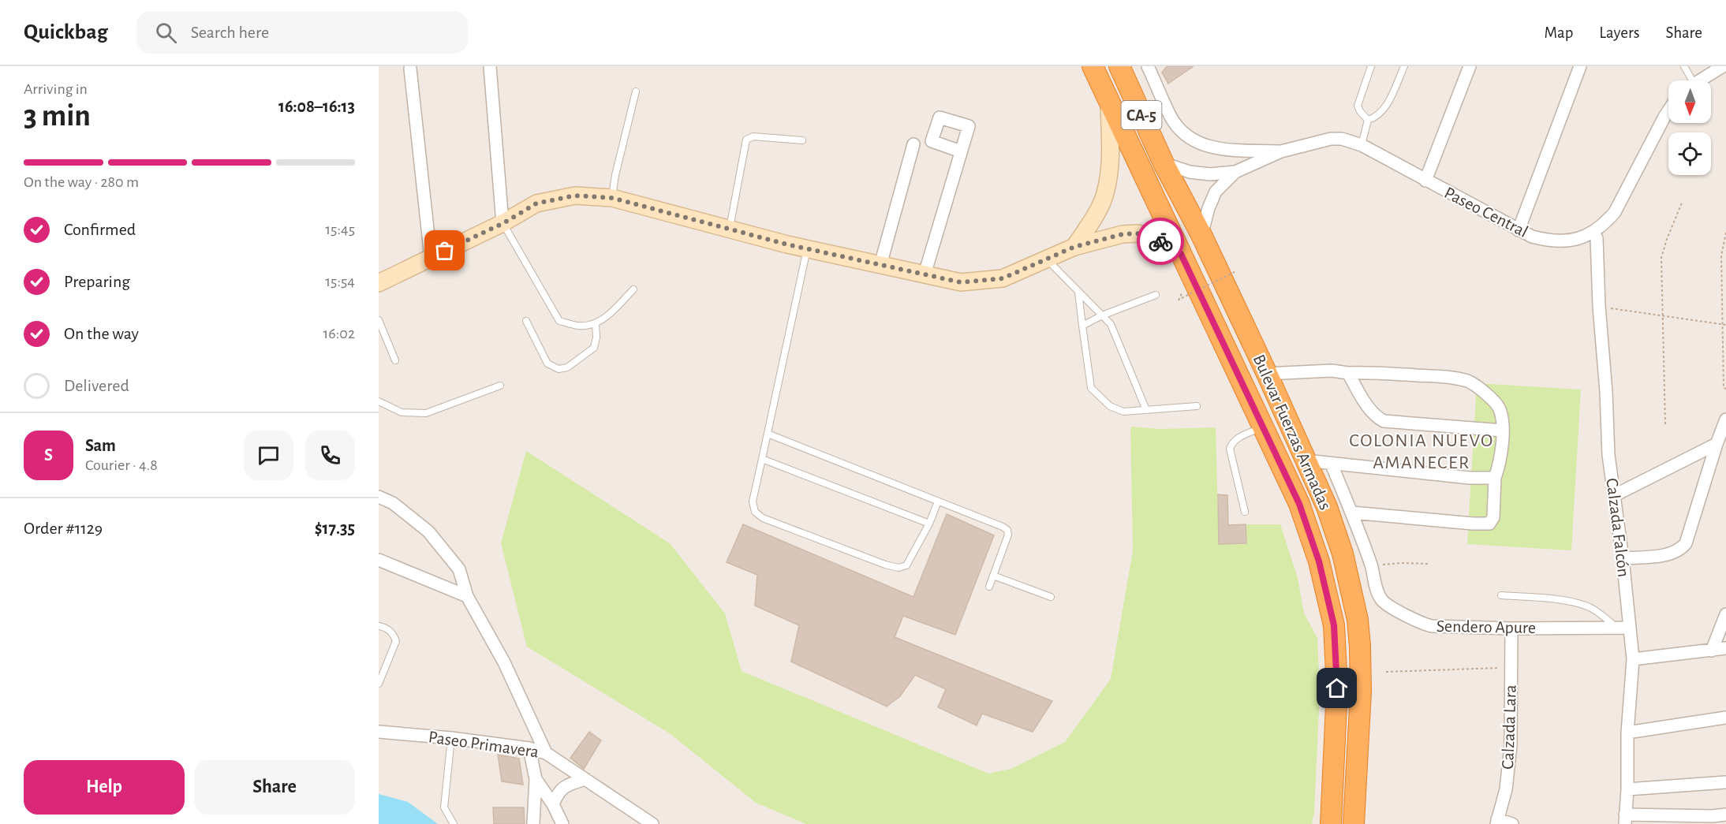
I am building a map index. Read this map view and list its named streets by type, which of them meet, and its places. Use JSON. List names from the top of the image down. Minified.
{"streets":{"highway":["CA-5","Bulevar Fuerzas Armadas"],"street":["Paseo Central","Calzada Falcón","Sendero Apure","Calzada Lara","Paseo Primavera"]},"crossings":[["Paseo Central","Bulevar Fuerzas Armadas"],["Paseo Central","Calzada Falcón"],["Calzada Falcón","Sendero Apure"],["Sendero Apure","Calzada Lara"]],"districts":["COLONIA NUEVO AMANECER"],"north":"bottom","page":{"header":"Quickbag","search":"Search here","nav":["Map","Layers","Share"],"heading":["3 min","Arriving in","16:08–16:13"],"panel":["Sam","Courier · 4.8","Order #1129","$17.35"],"bar":"On the way · 280 m","list":[["Confirmed","15:45"],["Preparing","15:54"],["On the way","16:02"],"Delivered"],"round":"S","buttons":["Help","Share"]}}
